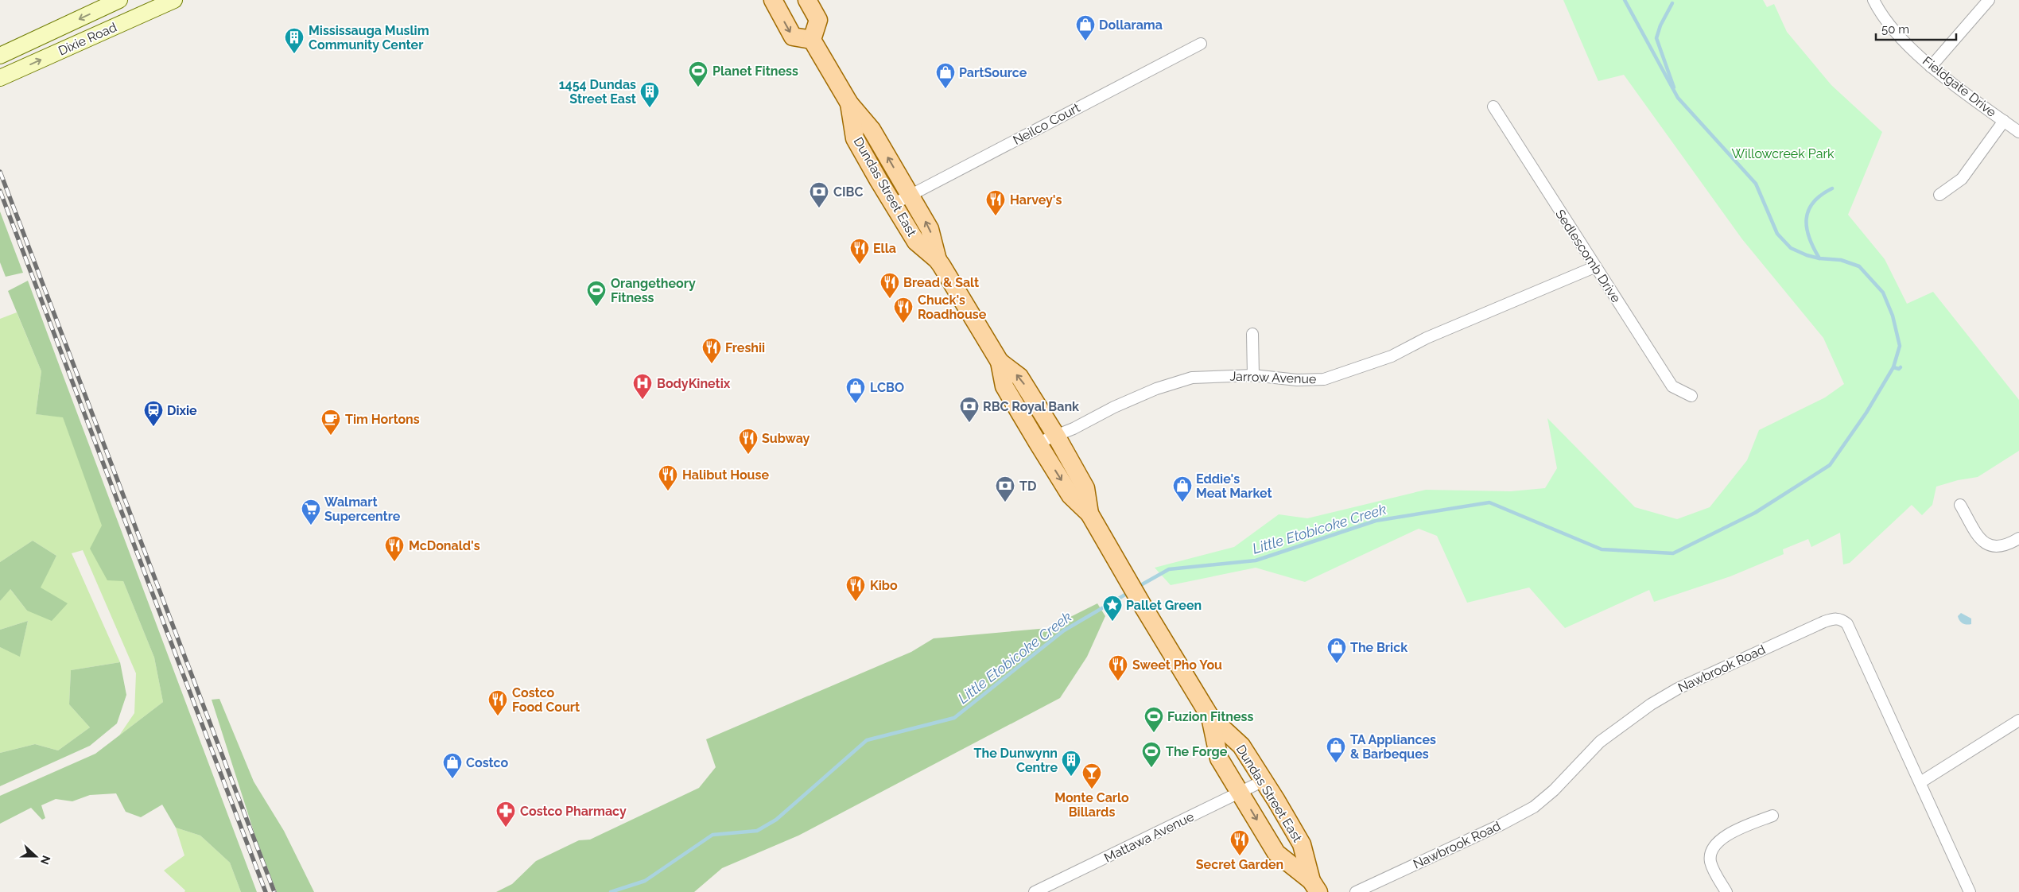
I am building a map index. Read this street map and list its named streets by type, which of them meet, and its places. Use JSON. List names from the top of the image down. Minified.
{"streets":{"main road":["Dixie Road","Dundas Street East"],"street":["Fieldgate Drive","Neilco Court","Sedlescomb Drive","Jarrow Avenue","Nawbrook Road","Mattawa Avenue"]},"crossings":[["Neilco Court","Dundas Street East"],["Dundas Street East","Jarrow Avenue"],["Dundas Street East","Mattawa Avenue"],["Sedlescomb Drive","Jarrow Avenue"]],"water":["Little Etobicoke Creek"],"parks":["Willowcreek Park"],"places":{"shop":["Dollarama","PartSource","LCBO","Eddie's Meat Market","The Brick","TA Appliances & Barbeques","Costco"],"building":["Mississauga Muslim Community Center","1454 Dundas Street East","The Dunwynn Centre"],"sports":["Planet Fitness","Orangetheory Fitness","Fuzion Fitness","The Forge"],"bank":["CIBC","RBC Royal Bank","TD"],"restaurant":["Harvey's","Ella","Bread & Salt","Chuck's Roadhouse","Freshii","Subway","Halibut House","McDonald's","Kibo","Sweet Pho You","Costco Food Court","Secret Garden"],"hospital":["BodyKinetix"],"station":["Dixie"],"cafe":["Tim Hortons"],"supermarket":["Walmart Supercentre"],"place":["Pallet Green"],"bar":["Monte Carlo Billards"],"pharmacy":["Costco Pharmacy"]},"scale_bar":"50 m","north":"right"}
